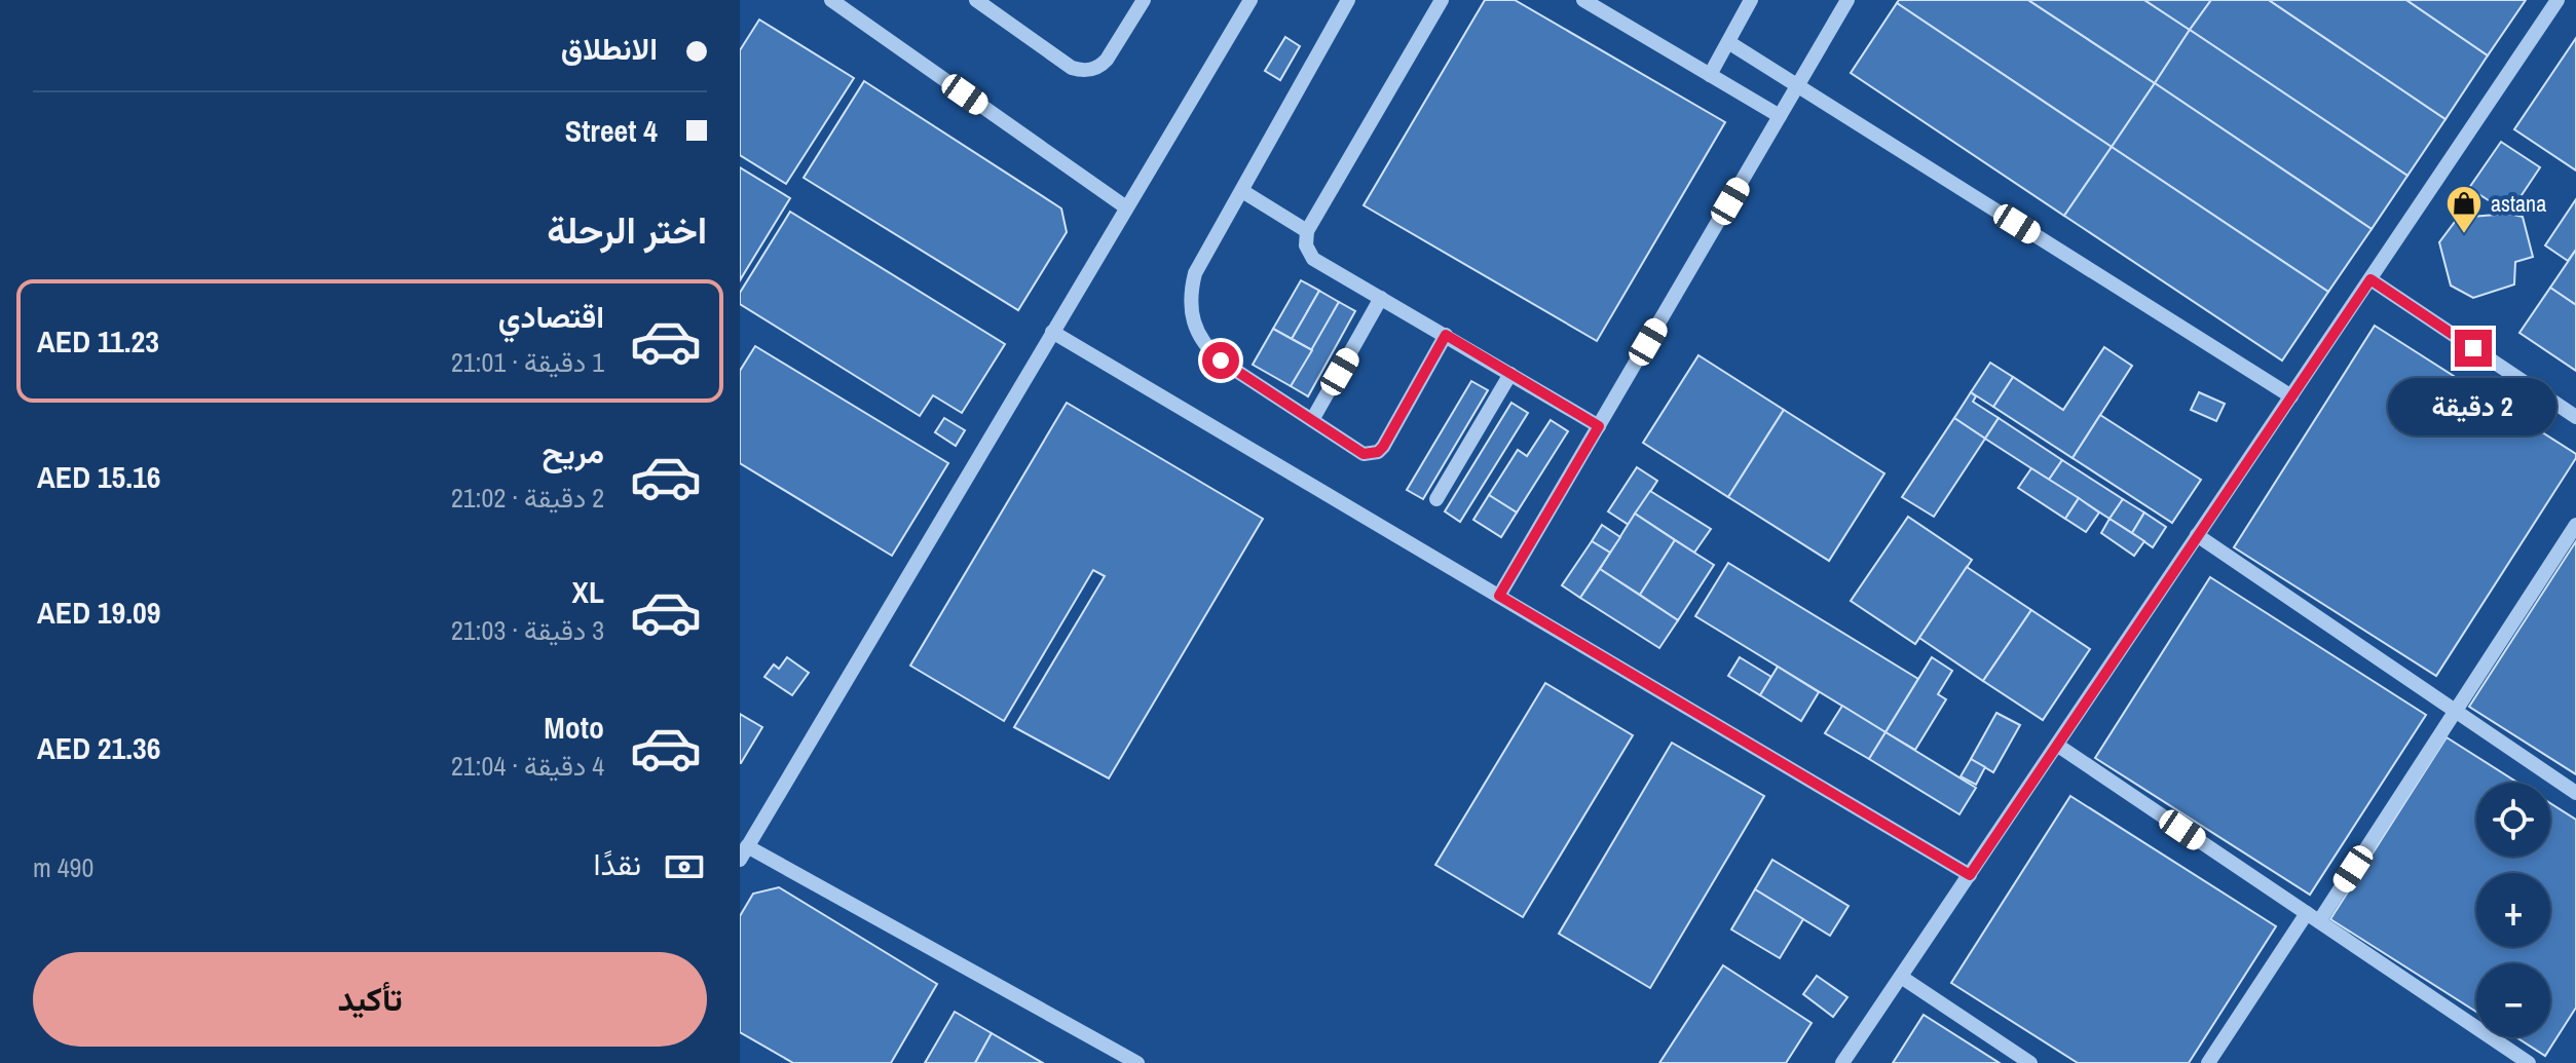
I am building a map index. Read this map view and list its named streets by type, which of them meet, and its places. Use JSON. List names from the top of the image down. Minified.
{"places":{"shop":["astana"]},"page":{"banner":["الانطلاق","Street 4"],"heading":"اختر الرحلة","list":[{"name":"اقتصادي","note":"1 دقيقة · 21:01","value":"AED 11.23"},{"name":"مريح","note":"2 دقيقة · 21:02","value":"AED 15.16"},{"name":"XL","note":"3 دقيقة · 21:03","value":"AED 19.09"},{"name":"Moto","note":"4 دقيقة · 21:04","value":"AED 21.36"}],"bubble":"2 دقيقة","map_buttons":["+","−"],"pay":["نقدًا","490 m"],"buttons":"تأكيد"}}
